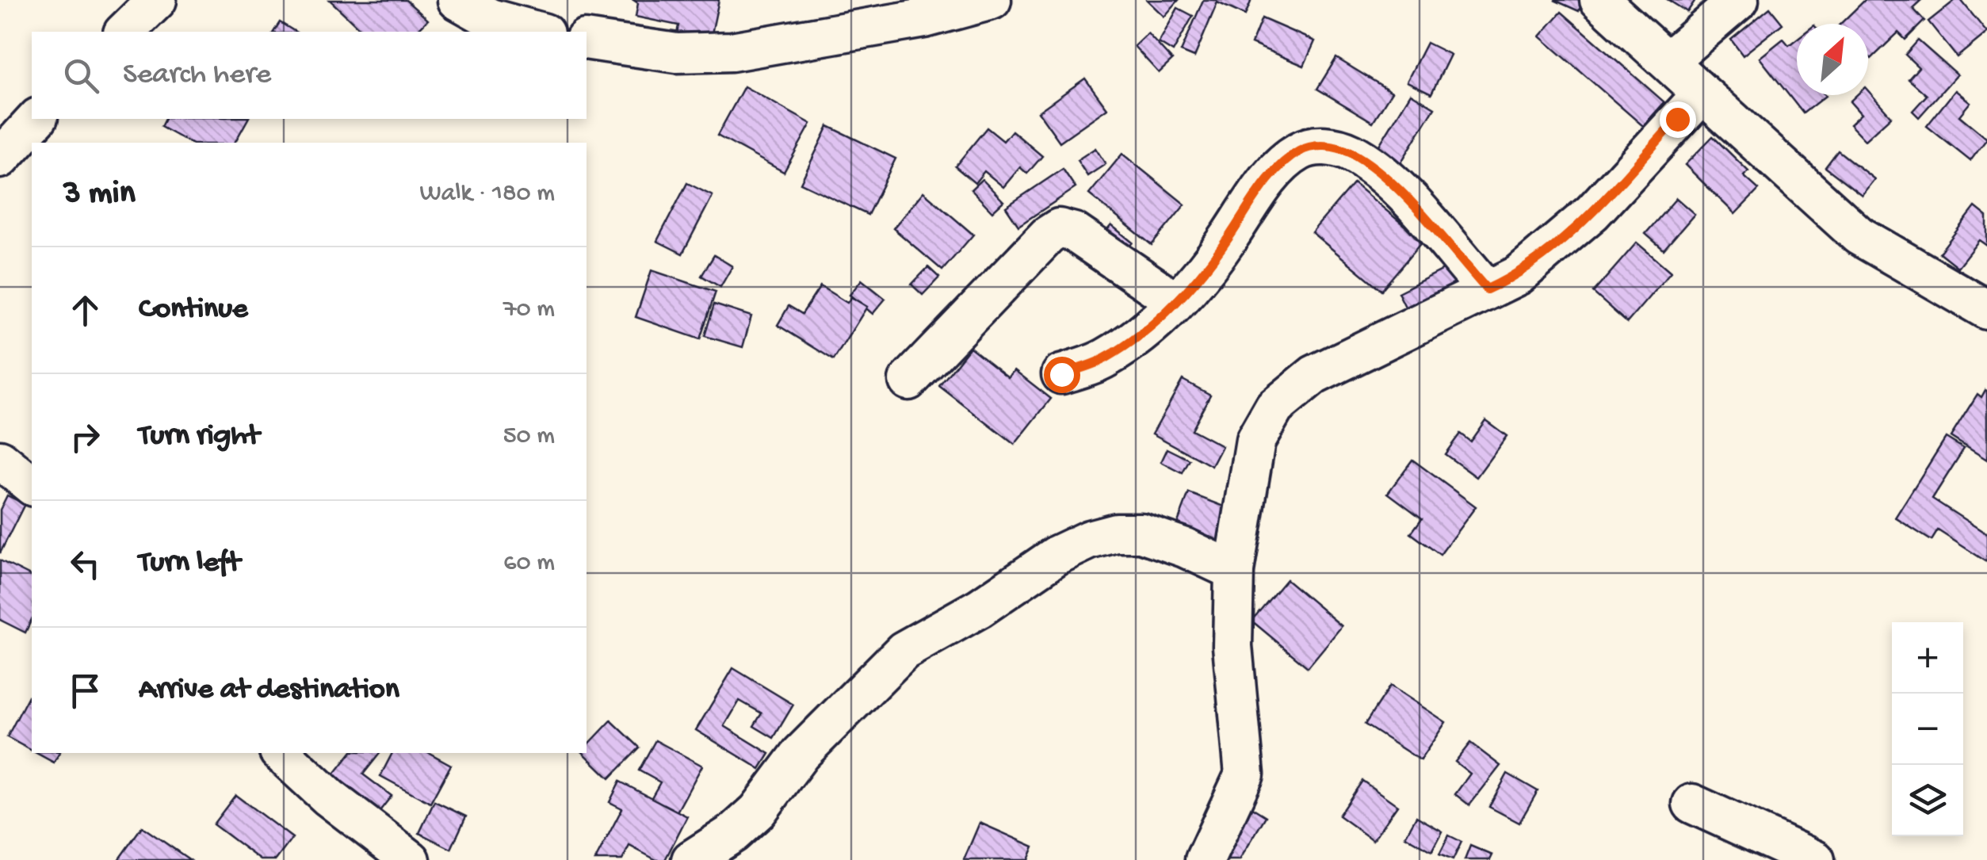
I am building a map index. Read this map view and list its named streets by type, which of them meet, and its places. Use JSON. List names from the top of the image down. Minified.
{"north":"top right","page":{"search":"Search here","heading":["3 min","Walk · 180 m"],"list":[["Continue","70 m"],["Turn right","50 m"],["Turn left","60 m"],"Arrive at destination"],"map_buttons":["+","−"]}}
